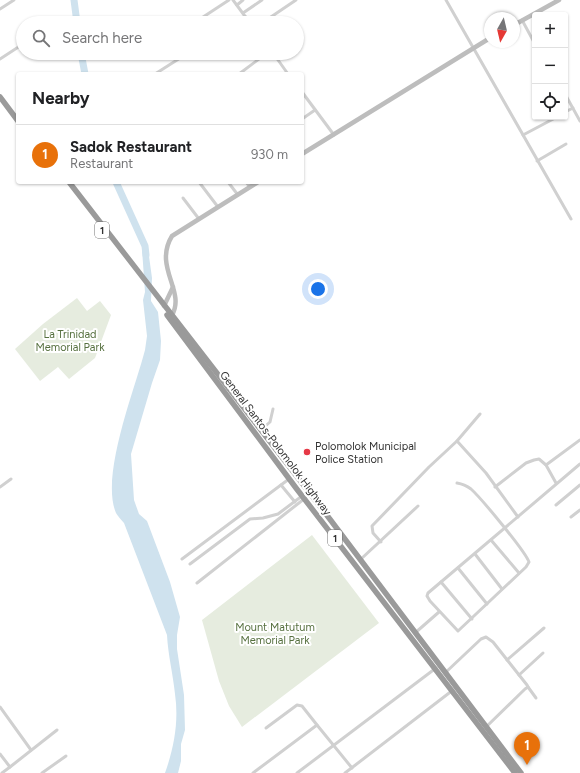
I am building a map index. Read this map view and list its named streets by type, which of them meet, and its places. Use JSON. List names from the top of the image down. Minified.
{"streets":{"highway":["1","General Santos-Polomolok Highway"]},"crossings":[["1","General Santos-Polomolok Highway"]],"parks":["La Trinidad Memorial Park","Mount Matutum Memorial Park"],"places":["Polomolok Municipal Police Station"],"north":"bottom","page":{"map_buttons":["+","−"],"search":"Search here","heading":"Nearby","list":[{"mark":"1","name":"Sadok Restaurant","note":"Restaurant","value":"930 m"}],"pins":"1"}}
